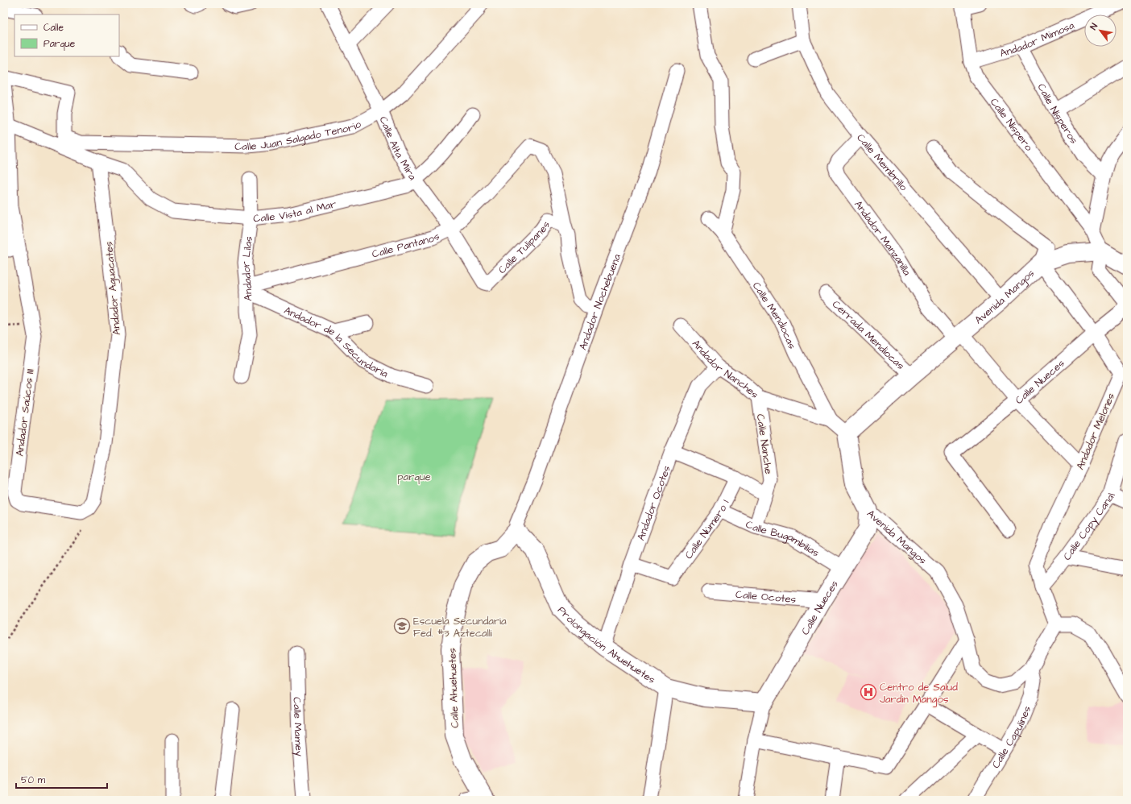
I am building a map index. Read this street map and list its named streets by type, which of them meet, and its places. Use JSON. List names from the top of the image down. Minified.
{"streets":{"main road":["Avenida Mangos","Calle Nueces","Prolongación Ahuehuetes","Calle Ahuehuetes"],"street":["Andador Mimosa","Calle Nísperos","Calle Níspero","Calle Juan Salgado Tenorio","Calle Alta Mira","Calle Membrillo","Calle Vista al Mar","Andador Manzanilla","Calle Pantanos","Calle Tulipanes","Andador Lilas","Andador Aguacates","Andador Nochebuena","Calle Mendiocas","Cerrada Mendiocas","Andador de la Secundaria","Andador Nanches","Andador Saúcos III","Andador Melones","Calle Nanche","Andador Ocotes","Calle Copy Canal","Calle Número 1","Calle Bugambilias","Calle Ocotes","Calle Mamey","Calle Capulines"]},"crossings":[["Andador Mimosa","Calle Nísperos"],["Andador Mimosa","Calle Níspero"],["Calle Níspero","Avenida Mangos"],["Calle Juan Salgado Tenorio","Calle Alta Mira"],["Calle Alta Mira","Calle Vista al Mar"],["Calle Alta Mira","Calle Pantanos"],["Calle Alta Mira","Calle Tulipanes"],["Calle Membrillo","Andador Manzanilla"],["Calle Membrillo","Avenida Mangos"],["Calle Vista al Mar","Andador Lilas"],["Calle Vista al Mar","Andador Aguacates"],["Andador Manzanilla","Avenida Mangos"],["Andador Manzanilla","Calle Nueces"],["Andador Manzanilla","Andador Melones"],["Calle Pantanos","Calle Tulipanes"],["Calle Pantanos","Andador Lilas"],["Calle Pantanos","Andador de la Secundaria"],["Andador Lilas","Andador de la Secundaria"],["Andador Aguacates","Andador Saúcos III"],["Avenida Mangos","Cerrada Mendiocas"],["Avenida Mangos","Andador Nanches"],["Avenida Mangos","Calle Nueces"],["Avenida Mangos","Andador Melones"],["Avenida Mangos","Calle Capulines"],["Andador Nochebuena","Prolongación Ahuehuetes"],["Andador Nochebuena","Calle Ahuehuetes"],["Calle Mendiocas","Andador Nanches"],["Andador Nanches","Calle Nanche"],["Andador Nanches","Andador Ocotes"],["Calle Nueces","Andador Melones"],["Calle Nueces","Calle Bugambilias"],["Calle Nueces","Calle Ocotes"],["Calle Nueces","Prolongación Ahuehuetes"],["Andador Melones","Calle Copy Canal"],["Calle Nanche","Calle Bugambilias"],["Andador Ocotes","Calle Número 1"],["Andador Ocotes","Prolongación Ahuehuetes"],["Calle Número 1","Calle Bugambilias"],["Prolongación Ahuehuetes","Calle Ahuehuetes"]],"parks":["parque"],"places":{"school or university":["Escuela Secundaria Fed. #3 Aztecalli"],"hospital":["Centro de Salud Jardin Mangos"]},"legend":["Calle","Parque"],"scale_bar":"50 m","north":"top left"}
